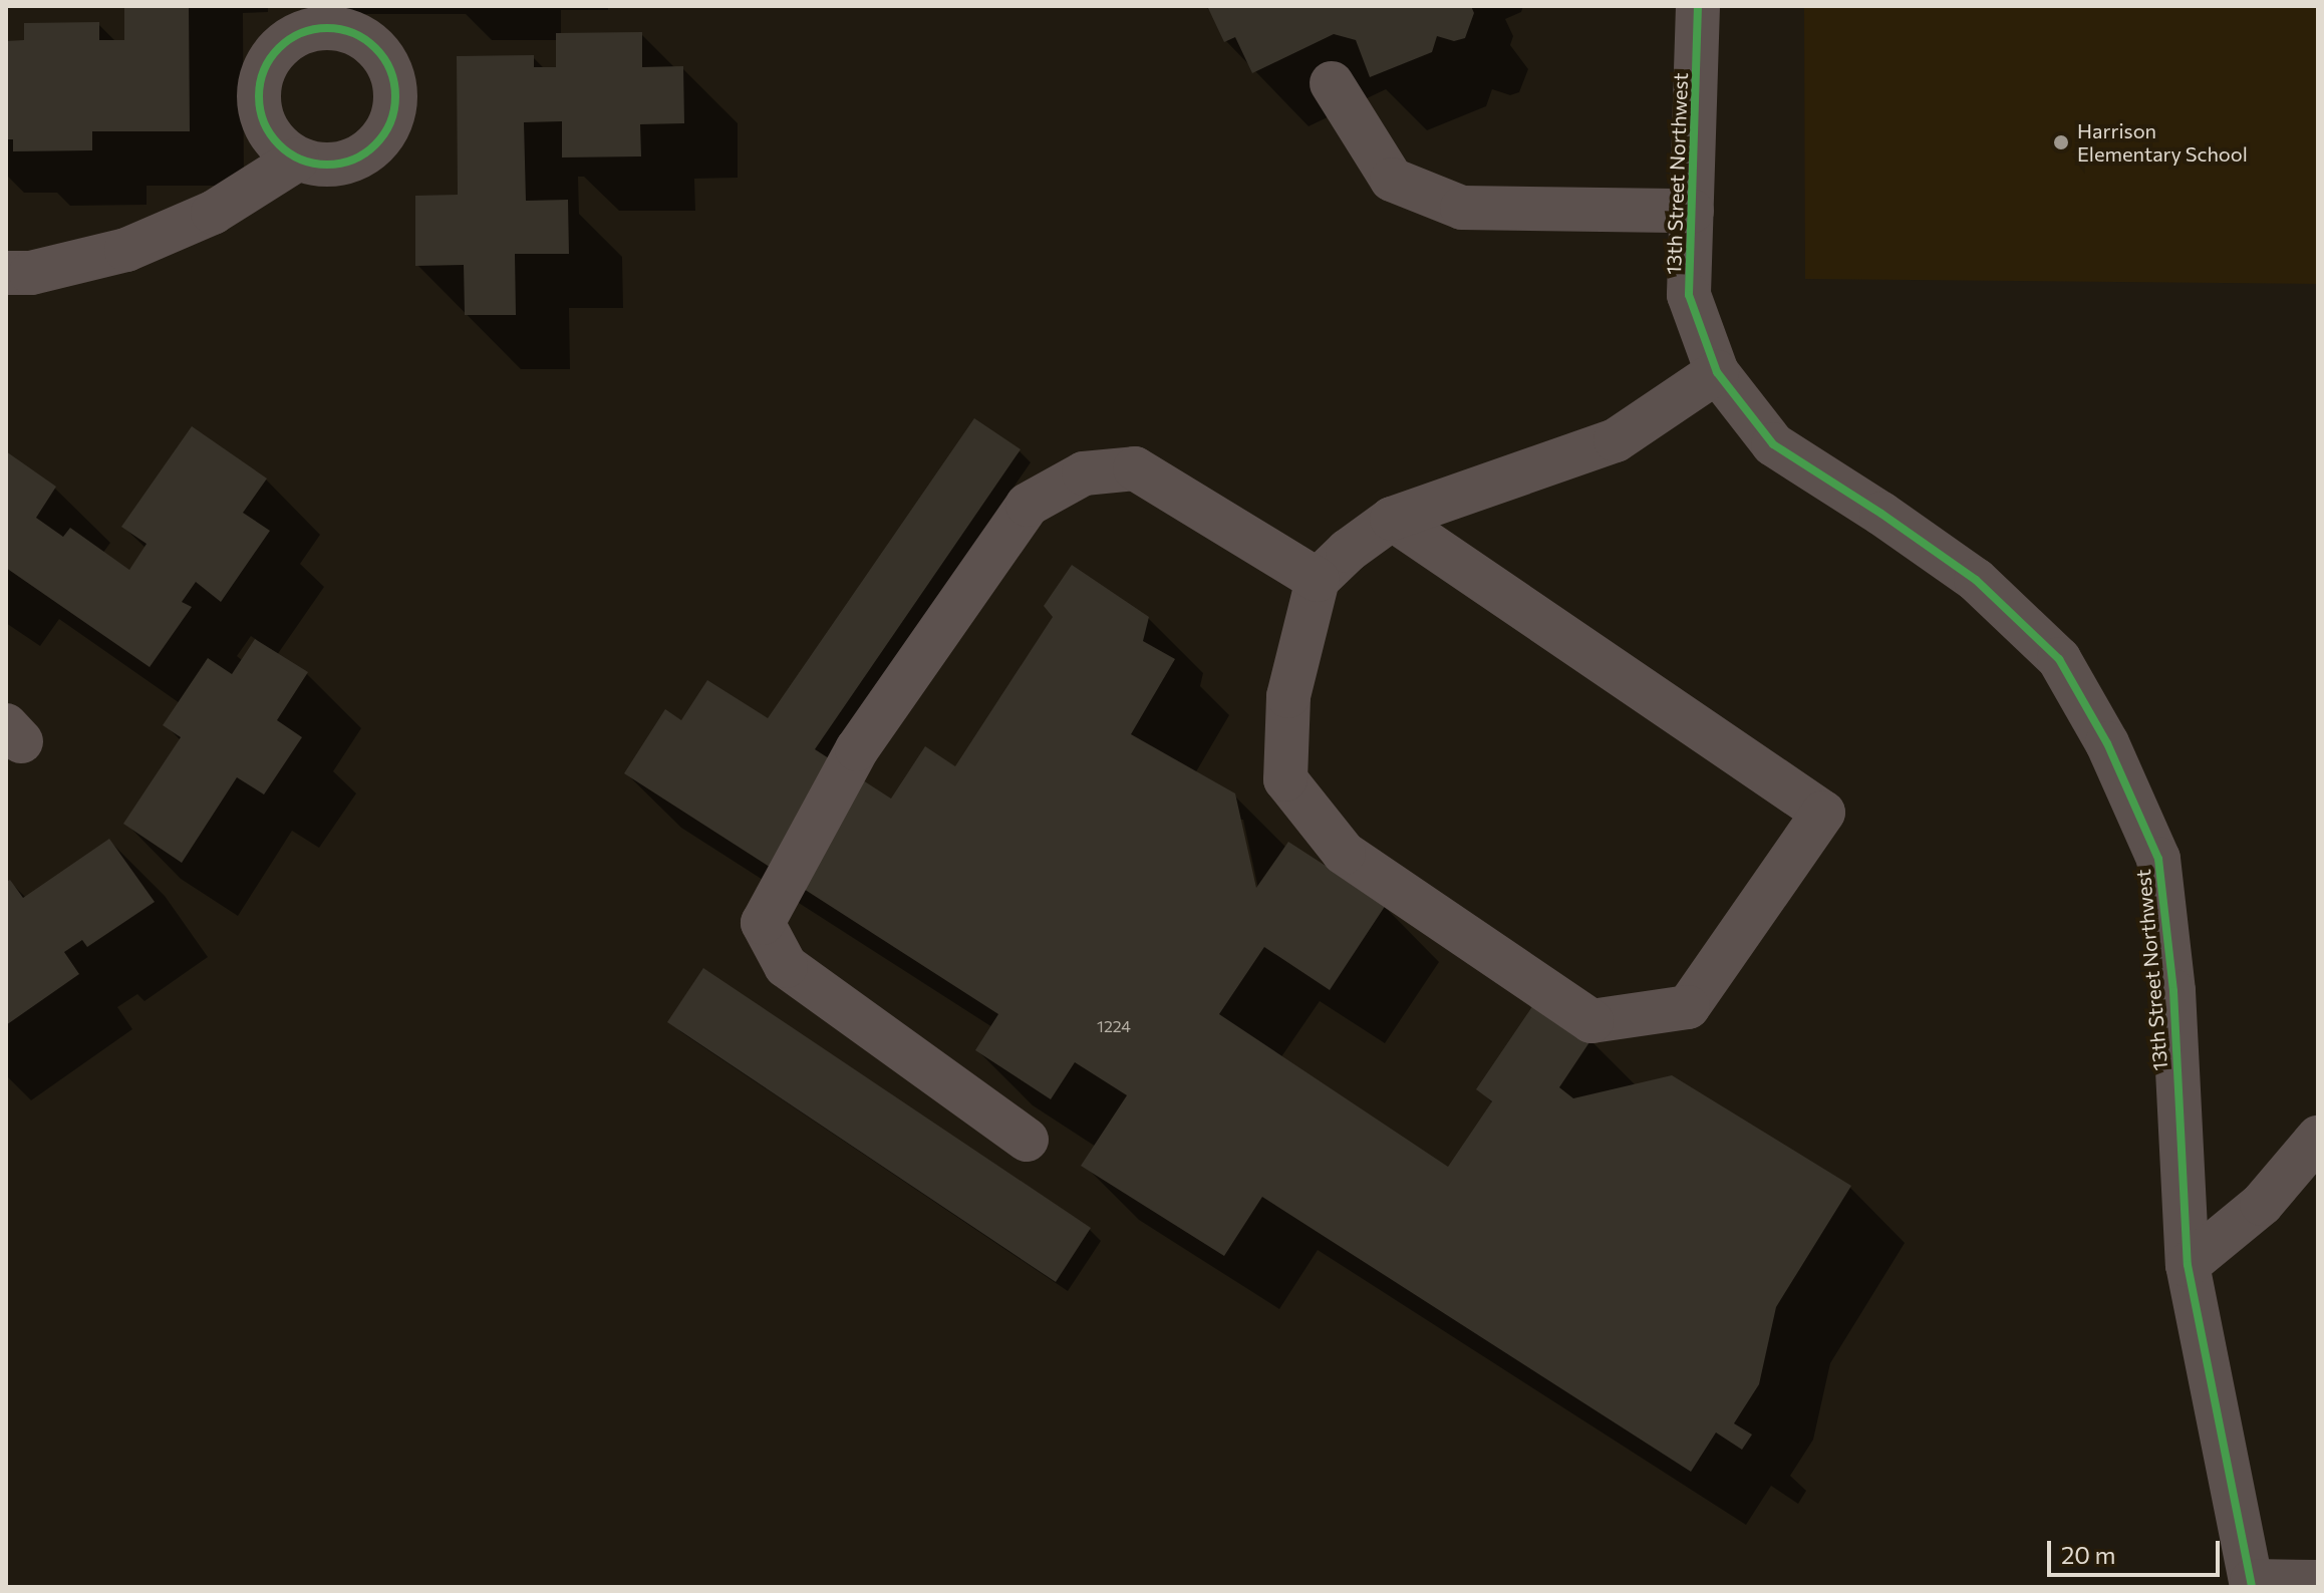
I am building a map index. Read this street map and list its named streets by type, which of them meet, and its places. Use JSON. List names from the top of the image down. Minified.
{"streets":{"street":["13th Street Northwest"]},"places":["Harrison Elementary School"],"house_numbers":["1224"],"scale_bar":"20 m"}
